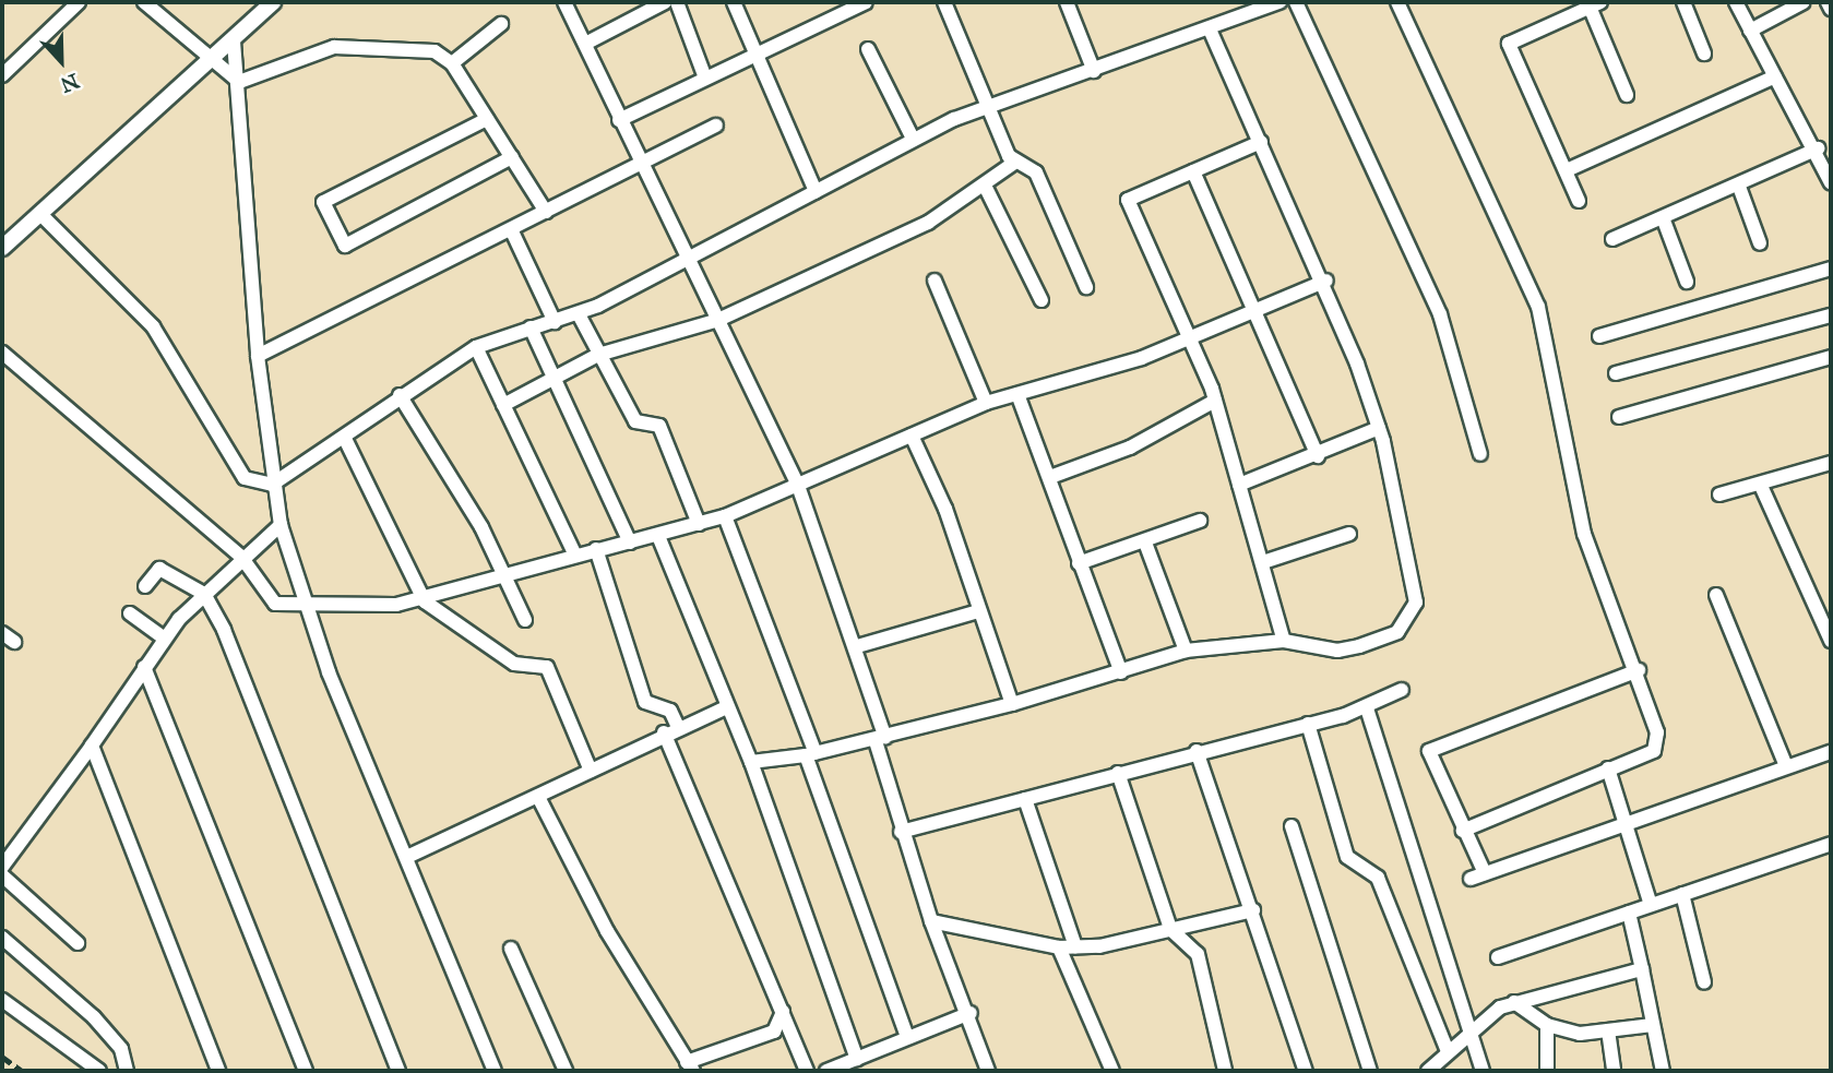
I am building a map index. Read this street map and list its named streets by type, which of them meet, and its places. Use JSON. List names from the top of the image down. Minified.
{"north":"bottom"}
